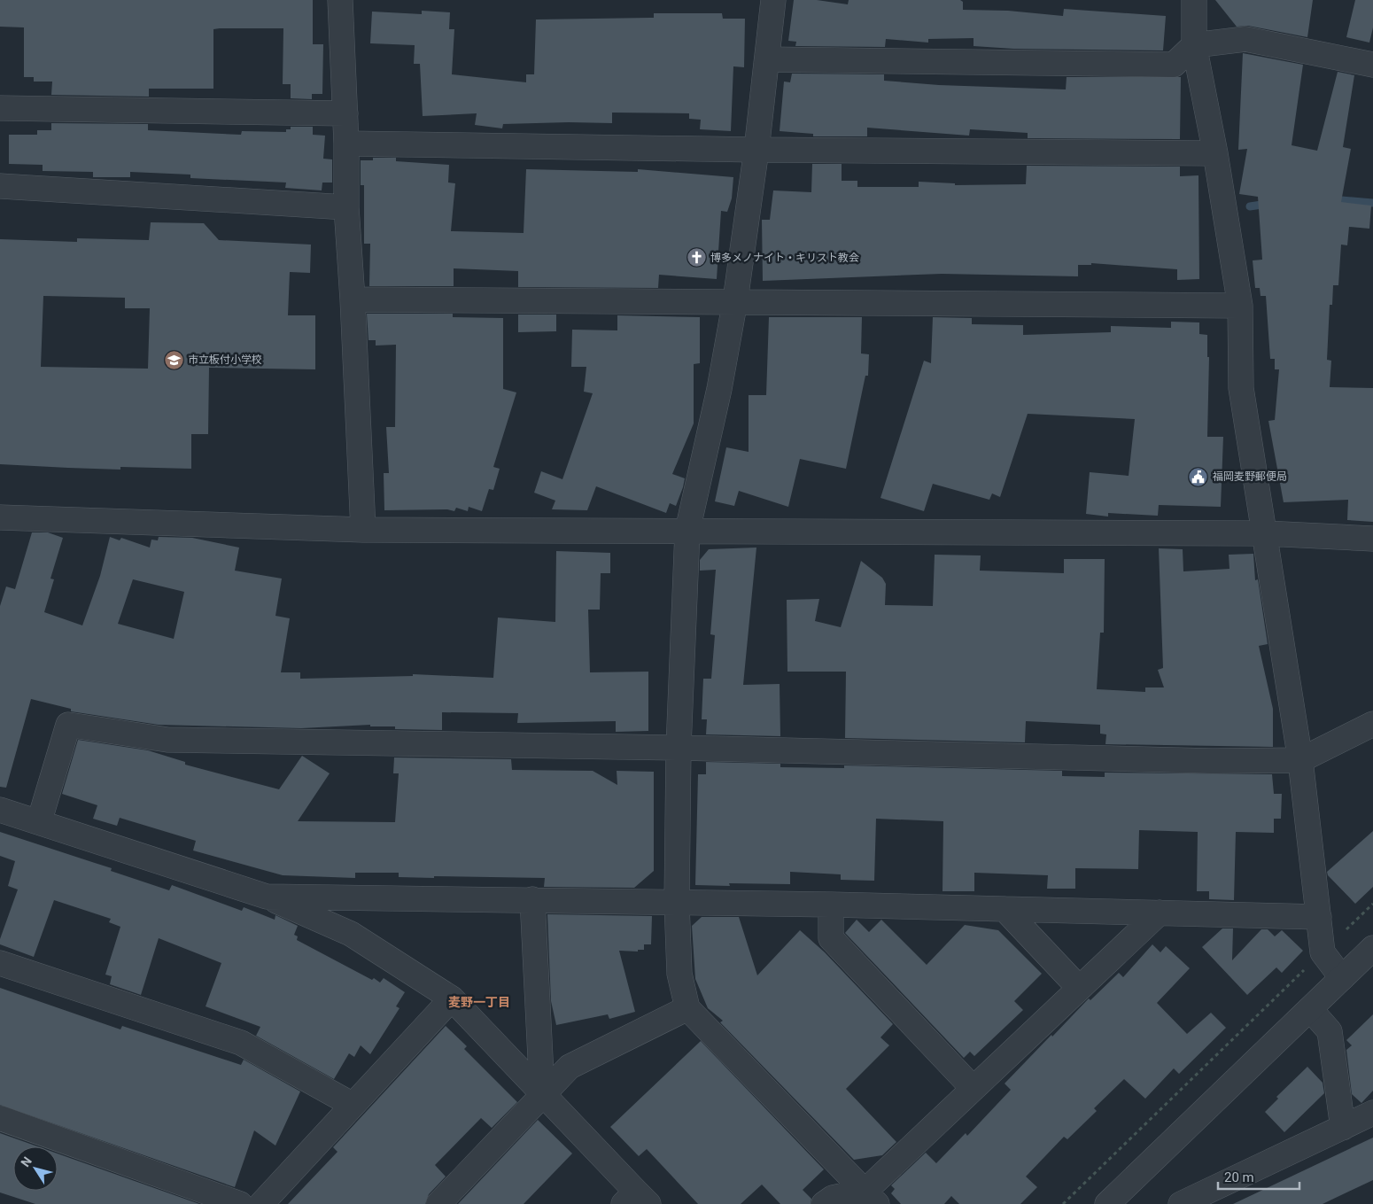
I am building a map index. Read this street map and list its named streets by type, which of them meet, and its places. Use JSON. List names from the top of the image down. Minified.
{"districts":["麦野一丁目"],"places":{"church":["博多メノナイト・キリスト教会"],"school or university":["市立板付小学校"],"public building":["福岡麦野郵便局"]},"scale_bar":"20 m","north":"top left"}
